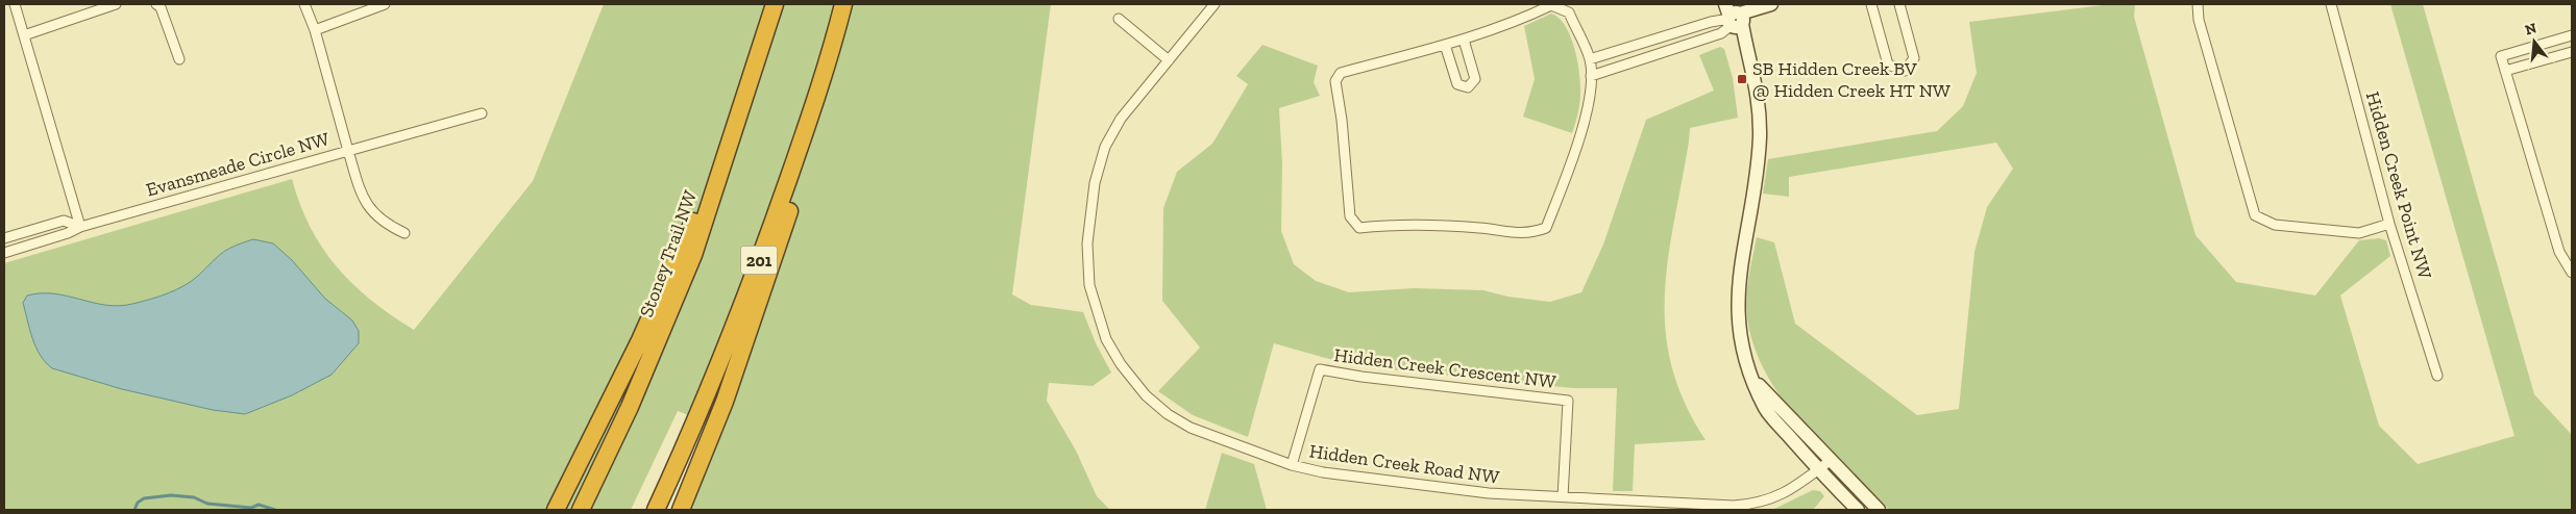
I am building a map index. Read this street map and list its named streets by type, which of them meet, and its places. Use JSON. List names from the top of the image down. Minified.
{"streets":{"highway":["Stoney Trail NW","201"],"street":["Evansmeade Circle NW","Hidden Creek Point NW","Hidden Creek Crescent NW","Hidden Creek Road NW"]},"crossings":[["Hidden Creek Crescent NW","Hidden Creek Road NW"]],"places":{"transit":["SB Hidden Creek BV @ Hidden Creek HT NW"]},"north":"top"}
